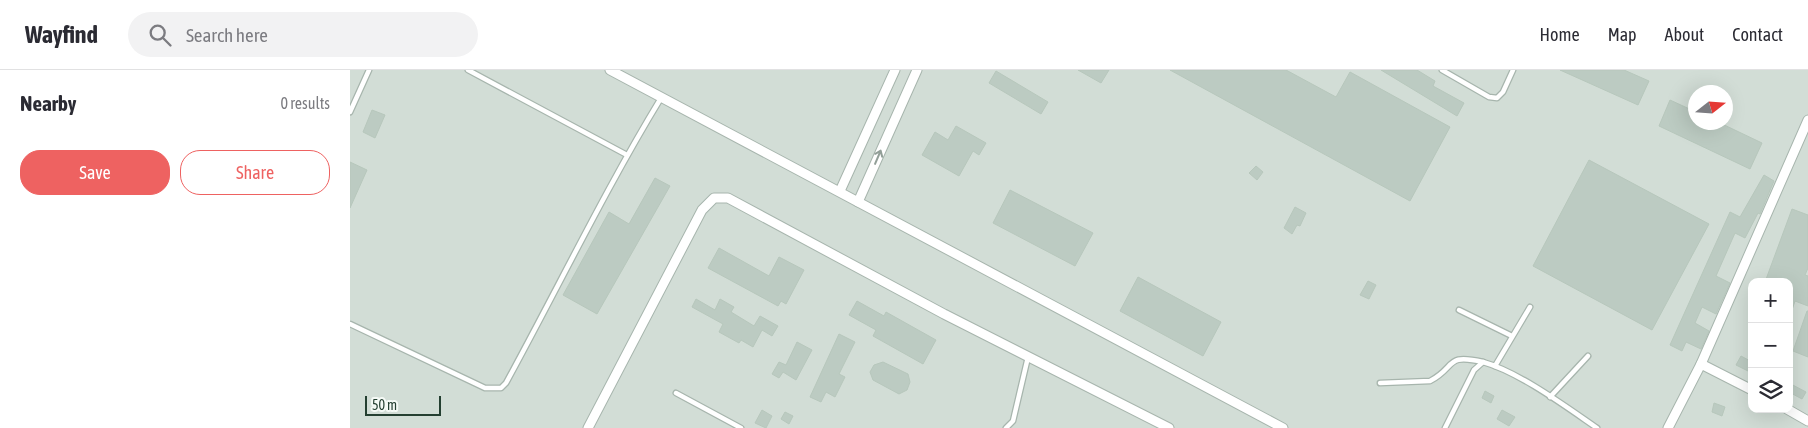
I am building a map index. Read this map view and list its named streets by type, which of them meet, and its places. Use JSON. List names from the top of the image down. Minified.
{"scale_bar":"50 m","north":"right","page":{"header":"Wayfind","search":"Search here","nav":["Home","Map","About","Contact"],"heading":["Nearby","0 results"],"buttons":["Save","Share"],"map_buttons":["+","−"],"scale":"50 m"}}
